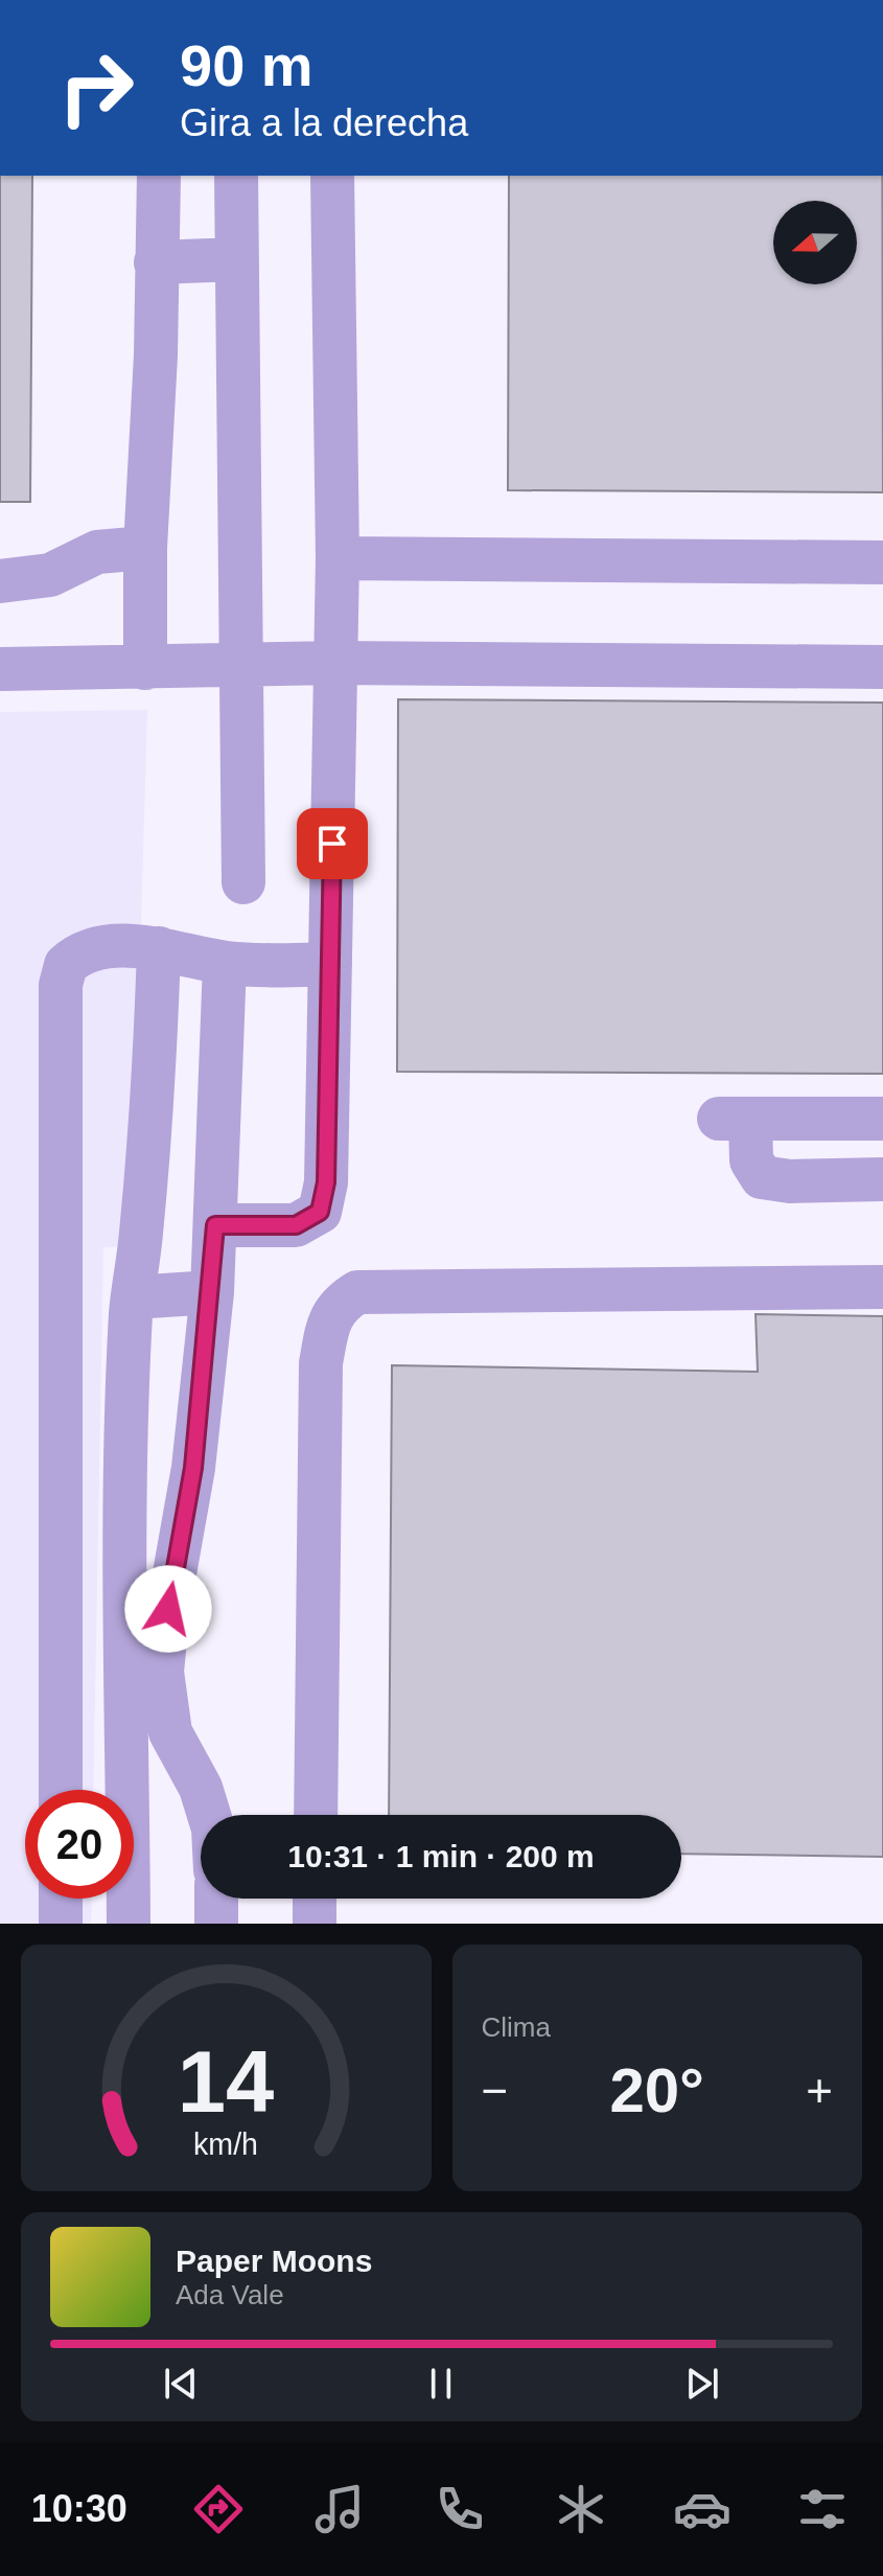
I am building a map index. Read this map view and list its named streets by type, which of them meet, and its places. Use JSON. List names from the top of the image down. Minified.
{"north":"left","page":{"turn":["90 m","Gira a la derecha"],"limit":"20","trip":"10:31 · 1 min · 200 m","tile":"Clima","heat":["−","20°","+"],"song":["Paper Moons","Ada Vale"],"tabs":"10:30","gauge":["14","km/h"]}}
